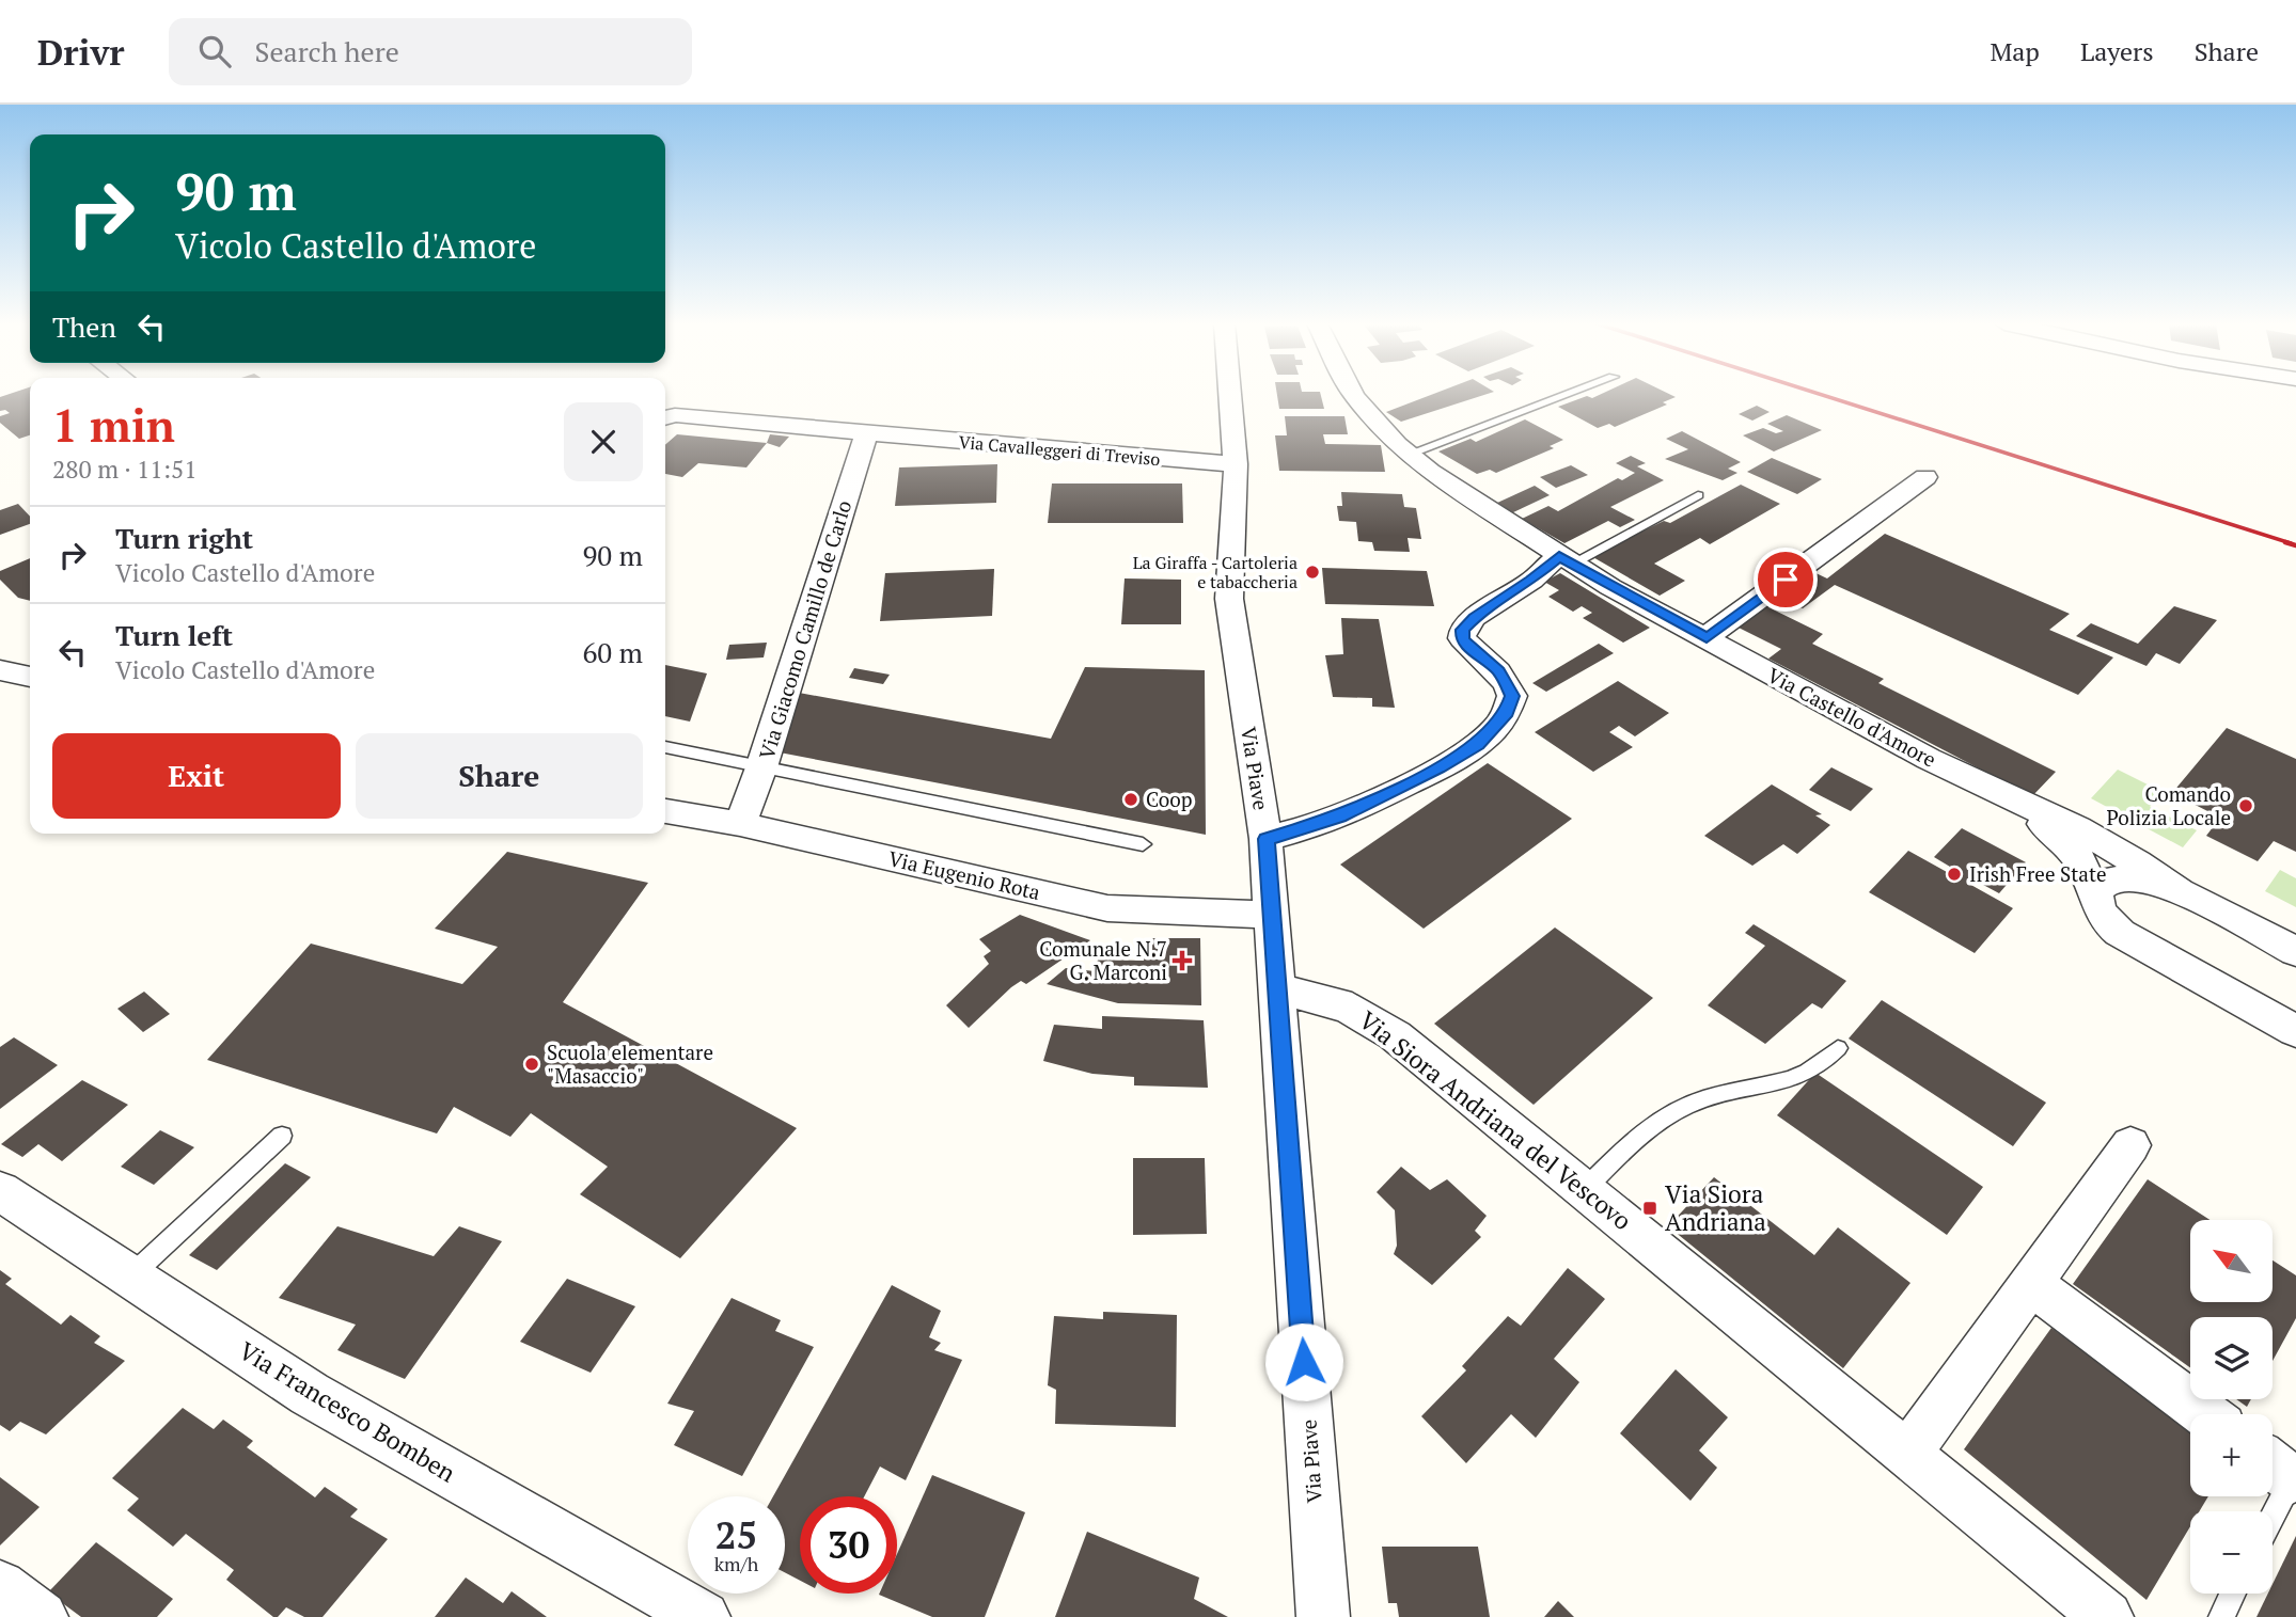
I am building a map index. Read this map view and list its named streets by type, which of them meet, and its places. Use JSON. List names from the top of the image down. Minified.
{"streets":{"street":["Via Cavalleggeri di Treviso","Via Giacomo Camillo de Carlo","Via Castello d'Amore","Via Piave","Via Eugenio Rota","Via Siora Andriana del Vescovo","Via Francesco Bomben"]},"crossings":[["Via Cavalleggeri di Treviso","Via Giacomo Camillo de Carlo"],["Via Cavalleggeri di Treviso","Via Piave"],["Via Giacomo Camillo de Carlo","Via Eugenio Rota"],["Via Piave","Via Eugenio Rota"],["Via Piave","Via Siora Andriana del Vescovo"]],"places":{"other":["La Giraffa - Cartoleria e tabaccheria","Coop","Comando Polizia Locale","Irish Free State","Scuola elementare \"Masaccio\""],"health":["Comunale N.7 G. Marconi"],"transit":["Via Siora Andriana"]},"north":"top left","page":{"header":"Drivr","search":"Search here","nav":["Map","Layers","Share"],"turn":["90 m","Vicolo Castello d'Amore"],"then":"Then","heading":["1 min","280 m · 11:51"],"list":[{"name":"Turn right","note":"Vicolo Castello d'Amore","value":"90 m"},{"name":"Turn left","note":"Vicolo Castello d'Amore","value":"60 m"}],"buttons":["Exit","Share"],"map_buttons":["+","−"],"speed":"25 km/h","limit":"30"}}
